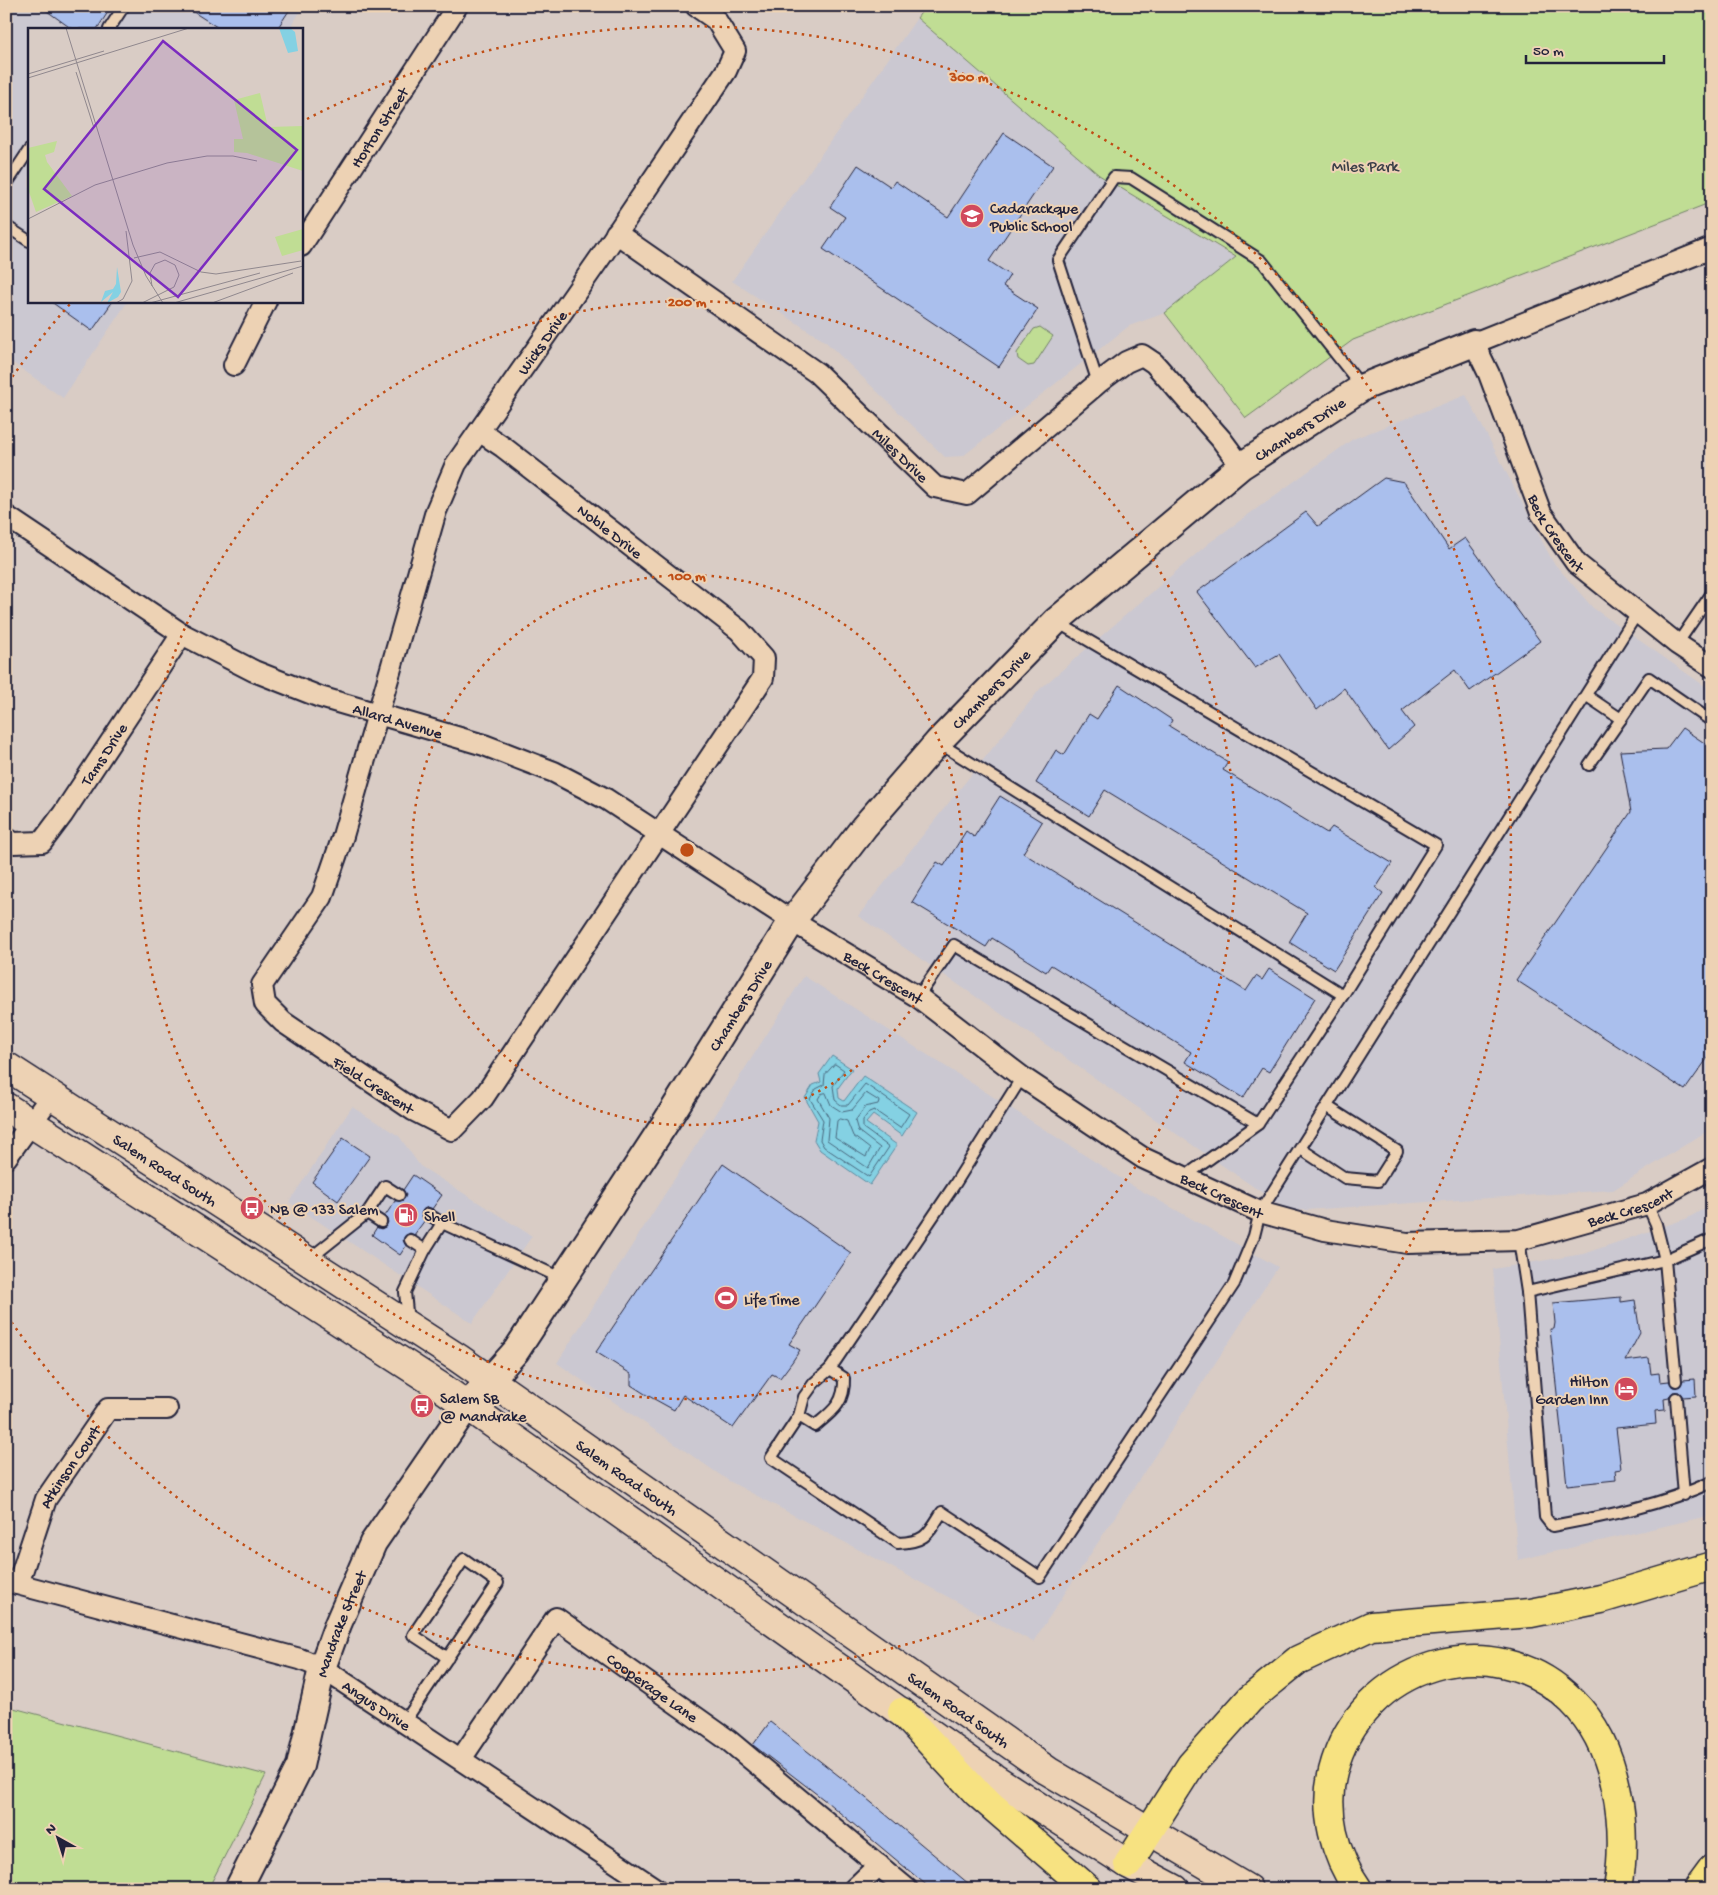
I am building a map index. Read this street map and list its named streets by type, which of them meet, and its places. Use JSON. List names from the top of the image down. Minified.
{"streets":{"main road":["Salem Road South"],"street":["Horton Street","Wicks Drive","Chambers Drive","Miles Drive","Beck Crescent","Noble Drive","Allard Avenue","Tams Drive","Field Crescent","Atkinson Court","Mandrake Street","Cooperage Lane","Angus Drive"]},"crossings":[["Wicks Drive","Miles Drive"],["Wicks Drive","Noble Drive"],["Wicks Drive","Allard Avenue"],["Wicks Drive","Field Crescent"],["Chambers Drive","Miles Drive"],["Chambers Drive","Beck Crescent"],["Chambers Drive","Allard Avenue"],["Chambers Drive","Salem Road South"],["Chambers Drive","Mandrake Street"],["Beck Crescent","Allard Avenue"],["Noble Drive","Allard Avenue"],["Noble Drive","Field Crescent"],["Allard Avenue","Tams Drive"],["Allard Avenue","Field Crescent"],["Salem Road South","Mandrake Street"],["Atkinson Court","Angus Drive"],["Mandrake Street","Angus Drive"],["Cooperage Lane","Angus Drive"]],"parks":["Miles Park"],"places":{"school or university":["Cadarackque Public School"],"bus stop":["NB @ 133 Salem","Salem SB @ Mandrake"],"fuel station":["Shell"],"sports":["Life Time"],"hotel":["Hilton Garden Inn"]},"scale_bar":"50 m","north":"top left","rings":["300 m","200 m","100 m"]}
